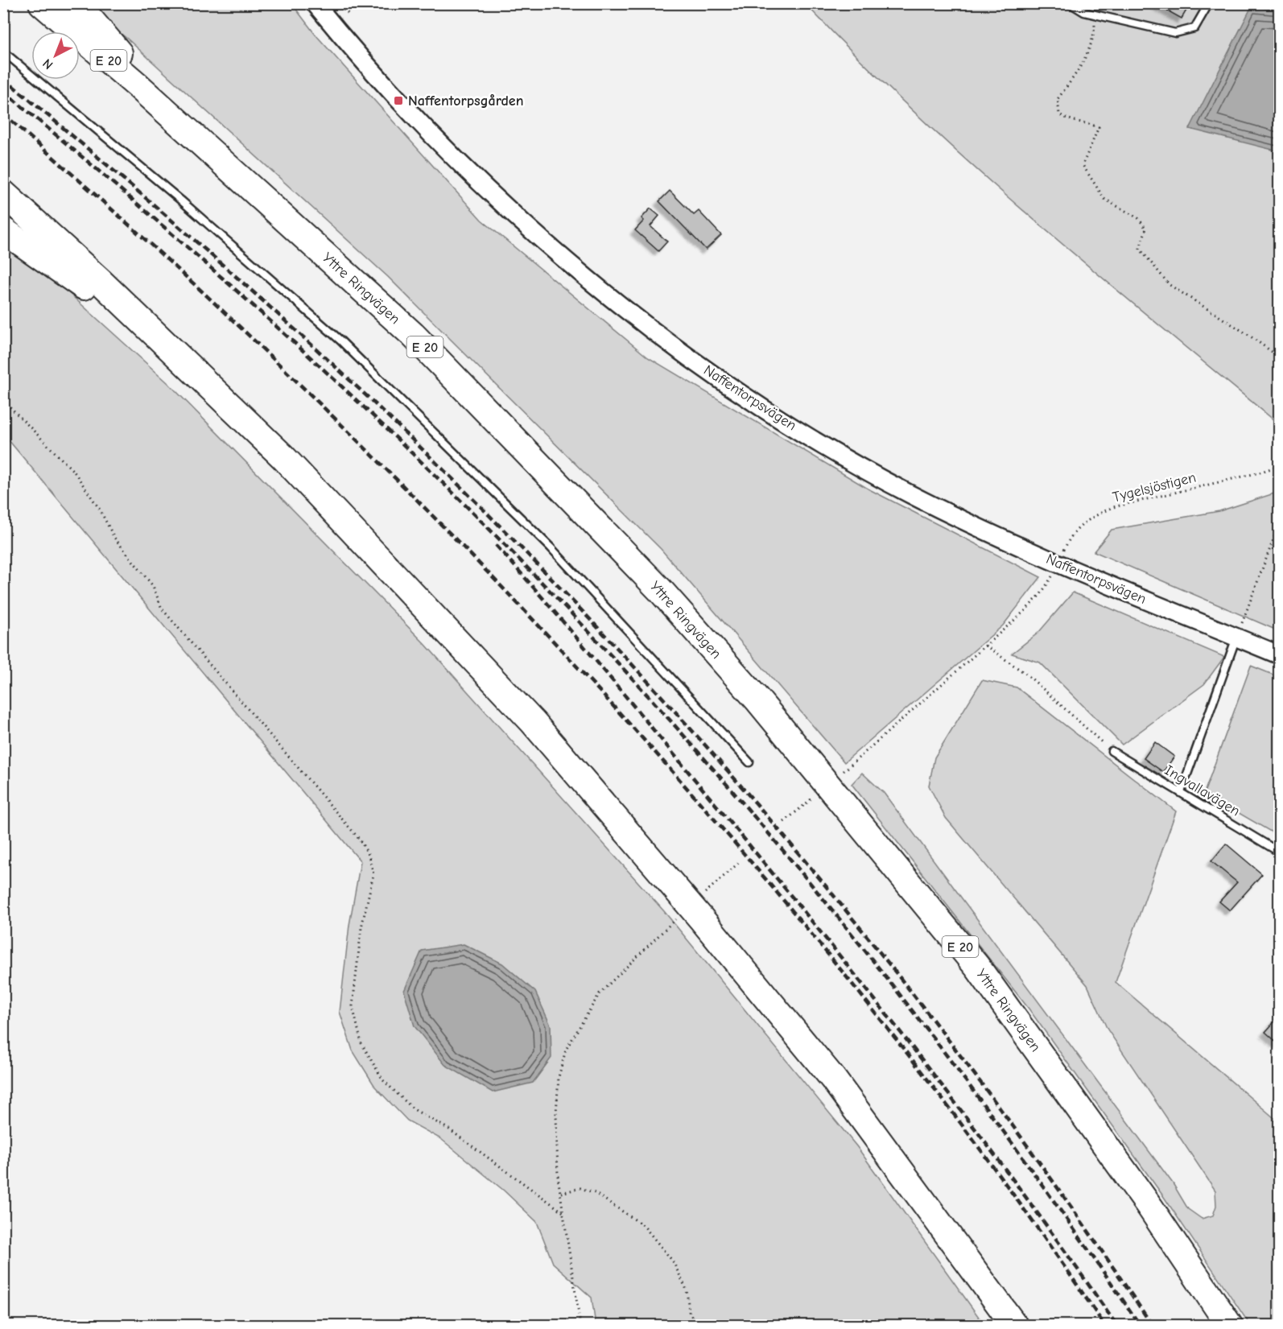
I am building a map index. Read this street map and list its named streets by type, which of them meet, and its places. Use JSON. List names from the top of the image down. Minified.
{"streets":{"highway":["E 20","Yttre Ringvägen"],"street":["Naffentorpsvägen"],"lane":["Ingvallavägen"],"path":["Tygelsjöstigen"]},"crossings":[["Naffentorpsvägen","Tygelsjöstigen"]],"places":{"transit":["Naffentorpsgården"]},"north":"bottom left"}
